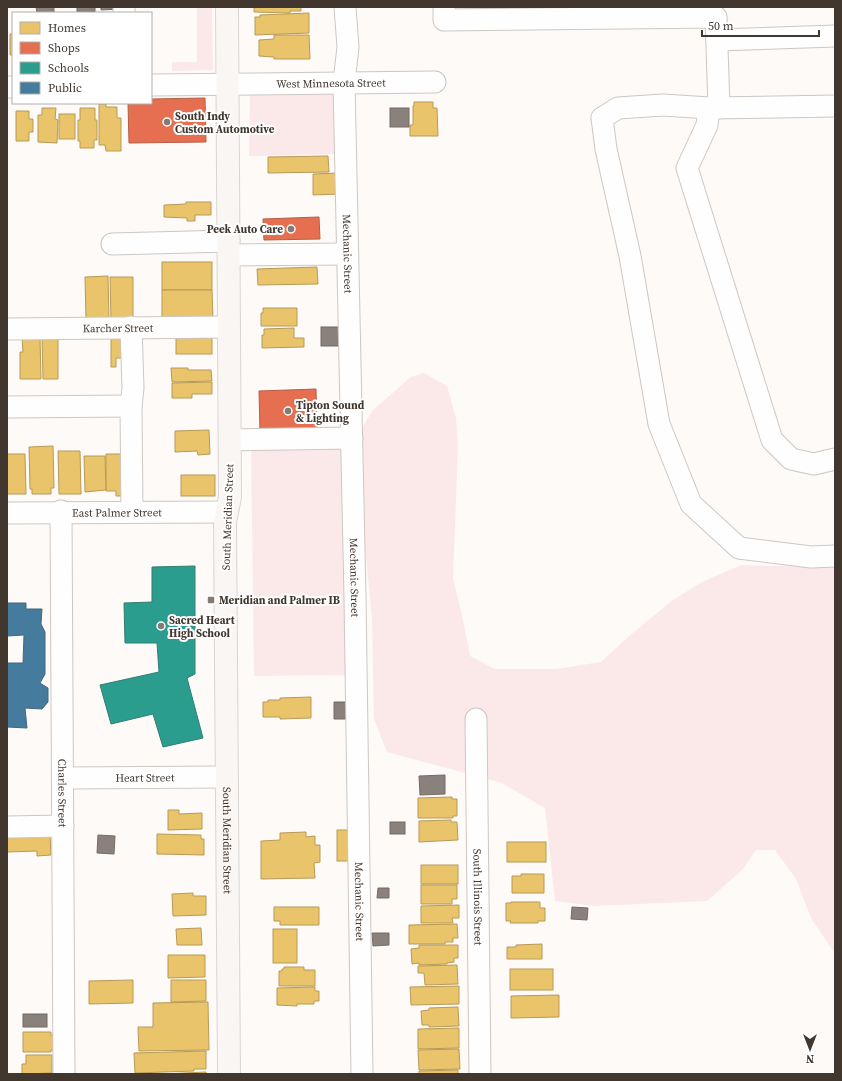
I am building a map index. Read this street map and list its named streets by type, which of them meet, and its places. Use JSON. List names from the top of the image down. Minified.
{"streets":{"main road":["South Meridian Street"],"street":["West Minnesota Street","Mechanic Street","Karcher Street","East Palmer Street","Heart Street","Charles Street","South Illinois Street"]},"crossings":[["West Minnesota Street","Mechanic Street"],["West Minnesota Street","South Meridian Street"],["Karcher Street","South Meridian Street"],["East Palmer Street","South Meridian Street"],["East Palmer Street","Charles Street"],["South Meridian Street","Heart Street"],["Heart Street","Charles Street"]],"places":{"other":["South Indy Custom Automotive","Peek Auto Care","Tipton Sound & Lighting","Sacred Heart High School"],"transit":["Meridian and Palmer IB"]},"legend":["Homes","Shops","Schools","Public"],"scale_bar":"50 m","north":"bottom"}
